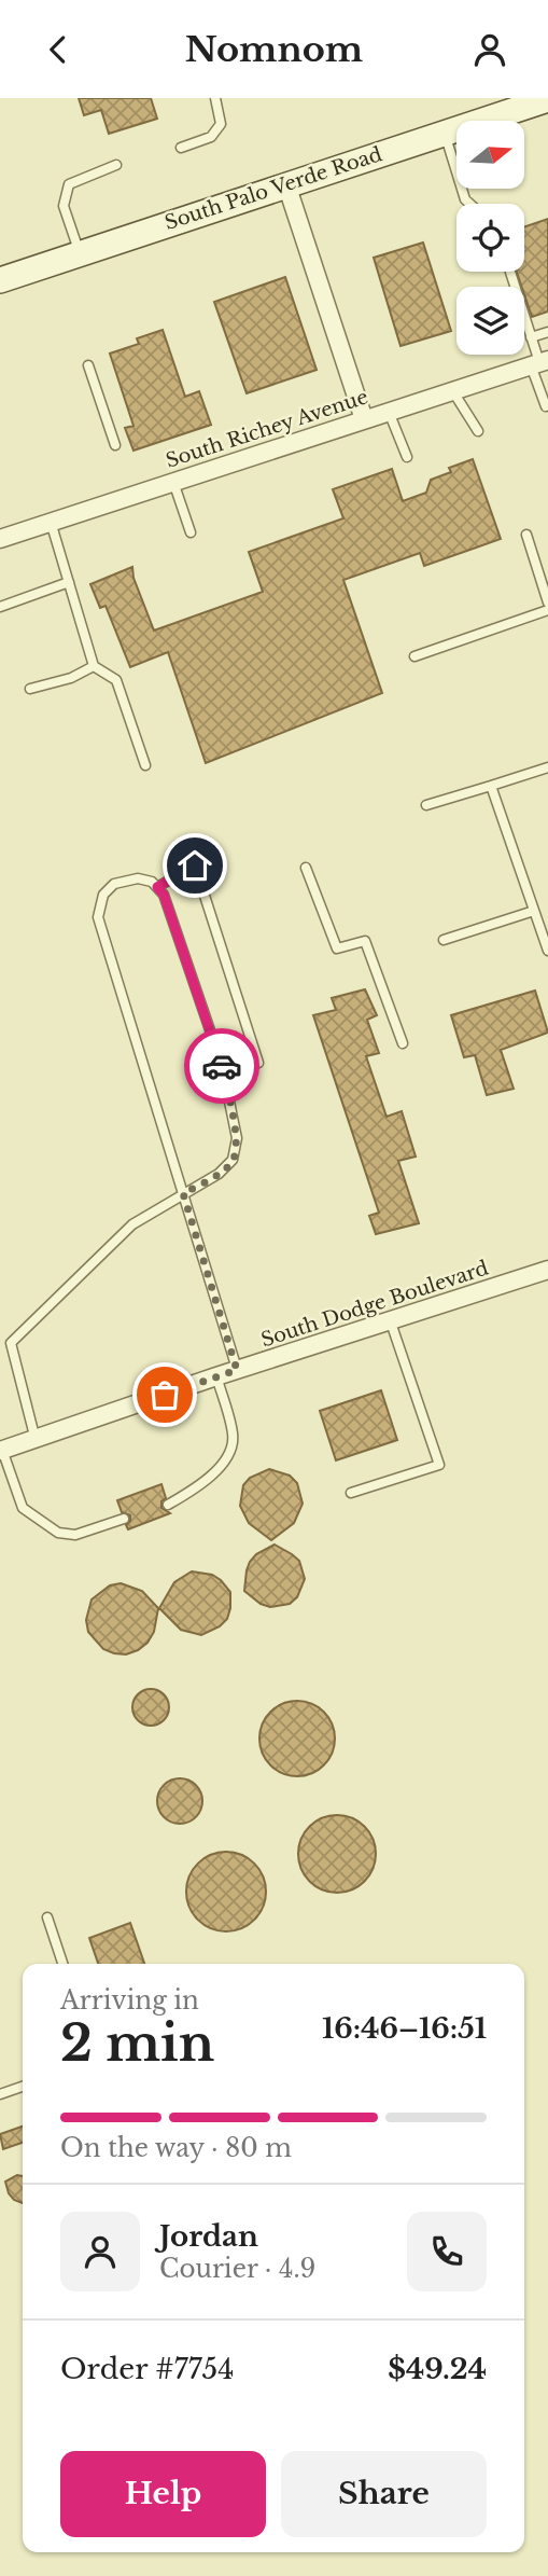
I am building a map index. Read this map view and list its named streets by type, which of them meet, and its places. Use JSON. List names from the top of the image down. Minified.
{"streets":{"main road":["South Palo Verde Road"],"street":["South Richey Avenue","South Dodge Boulevard"]},"north":"right","page":{"header":"Nomnom","heading":["2 min","Arriving in","16:46–16:51"],"panel":["Jordan","Courier · 4.9","Order #7754","$49.24"],"bar":"On the way · 80 m","buttons":["Help","Share"]}}
